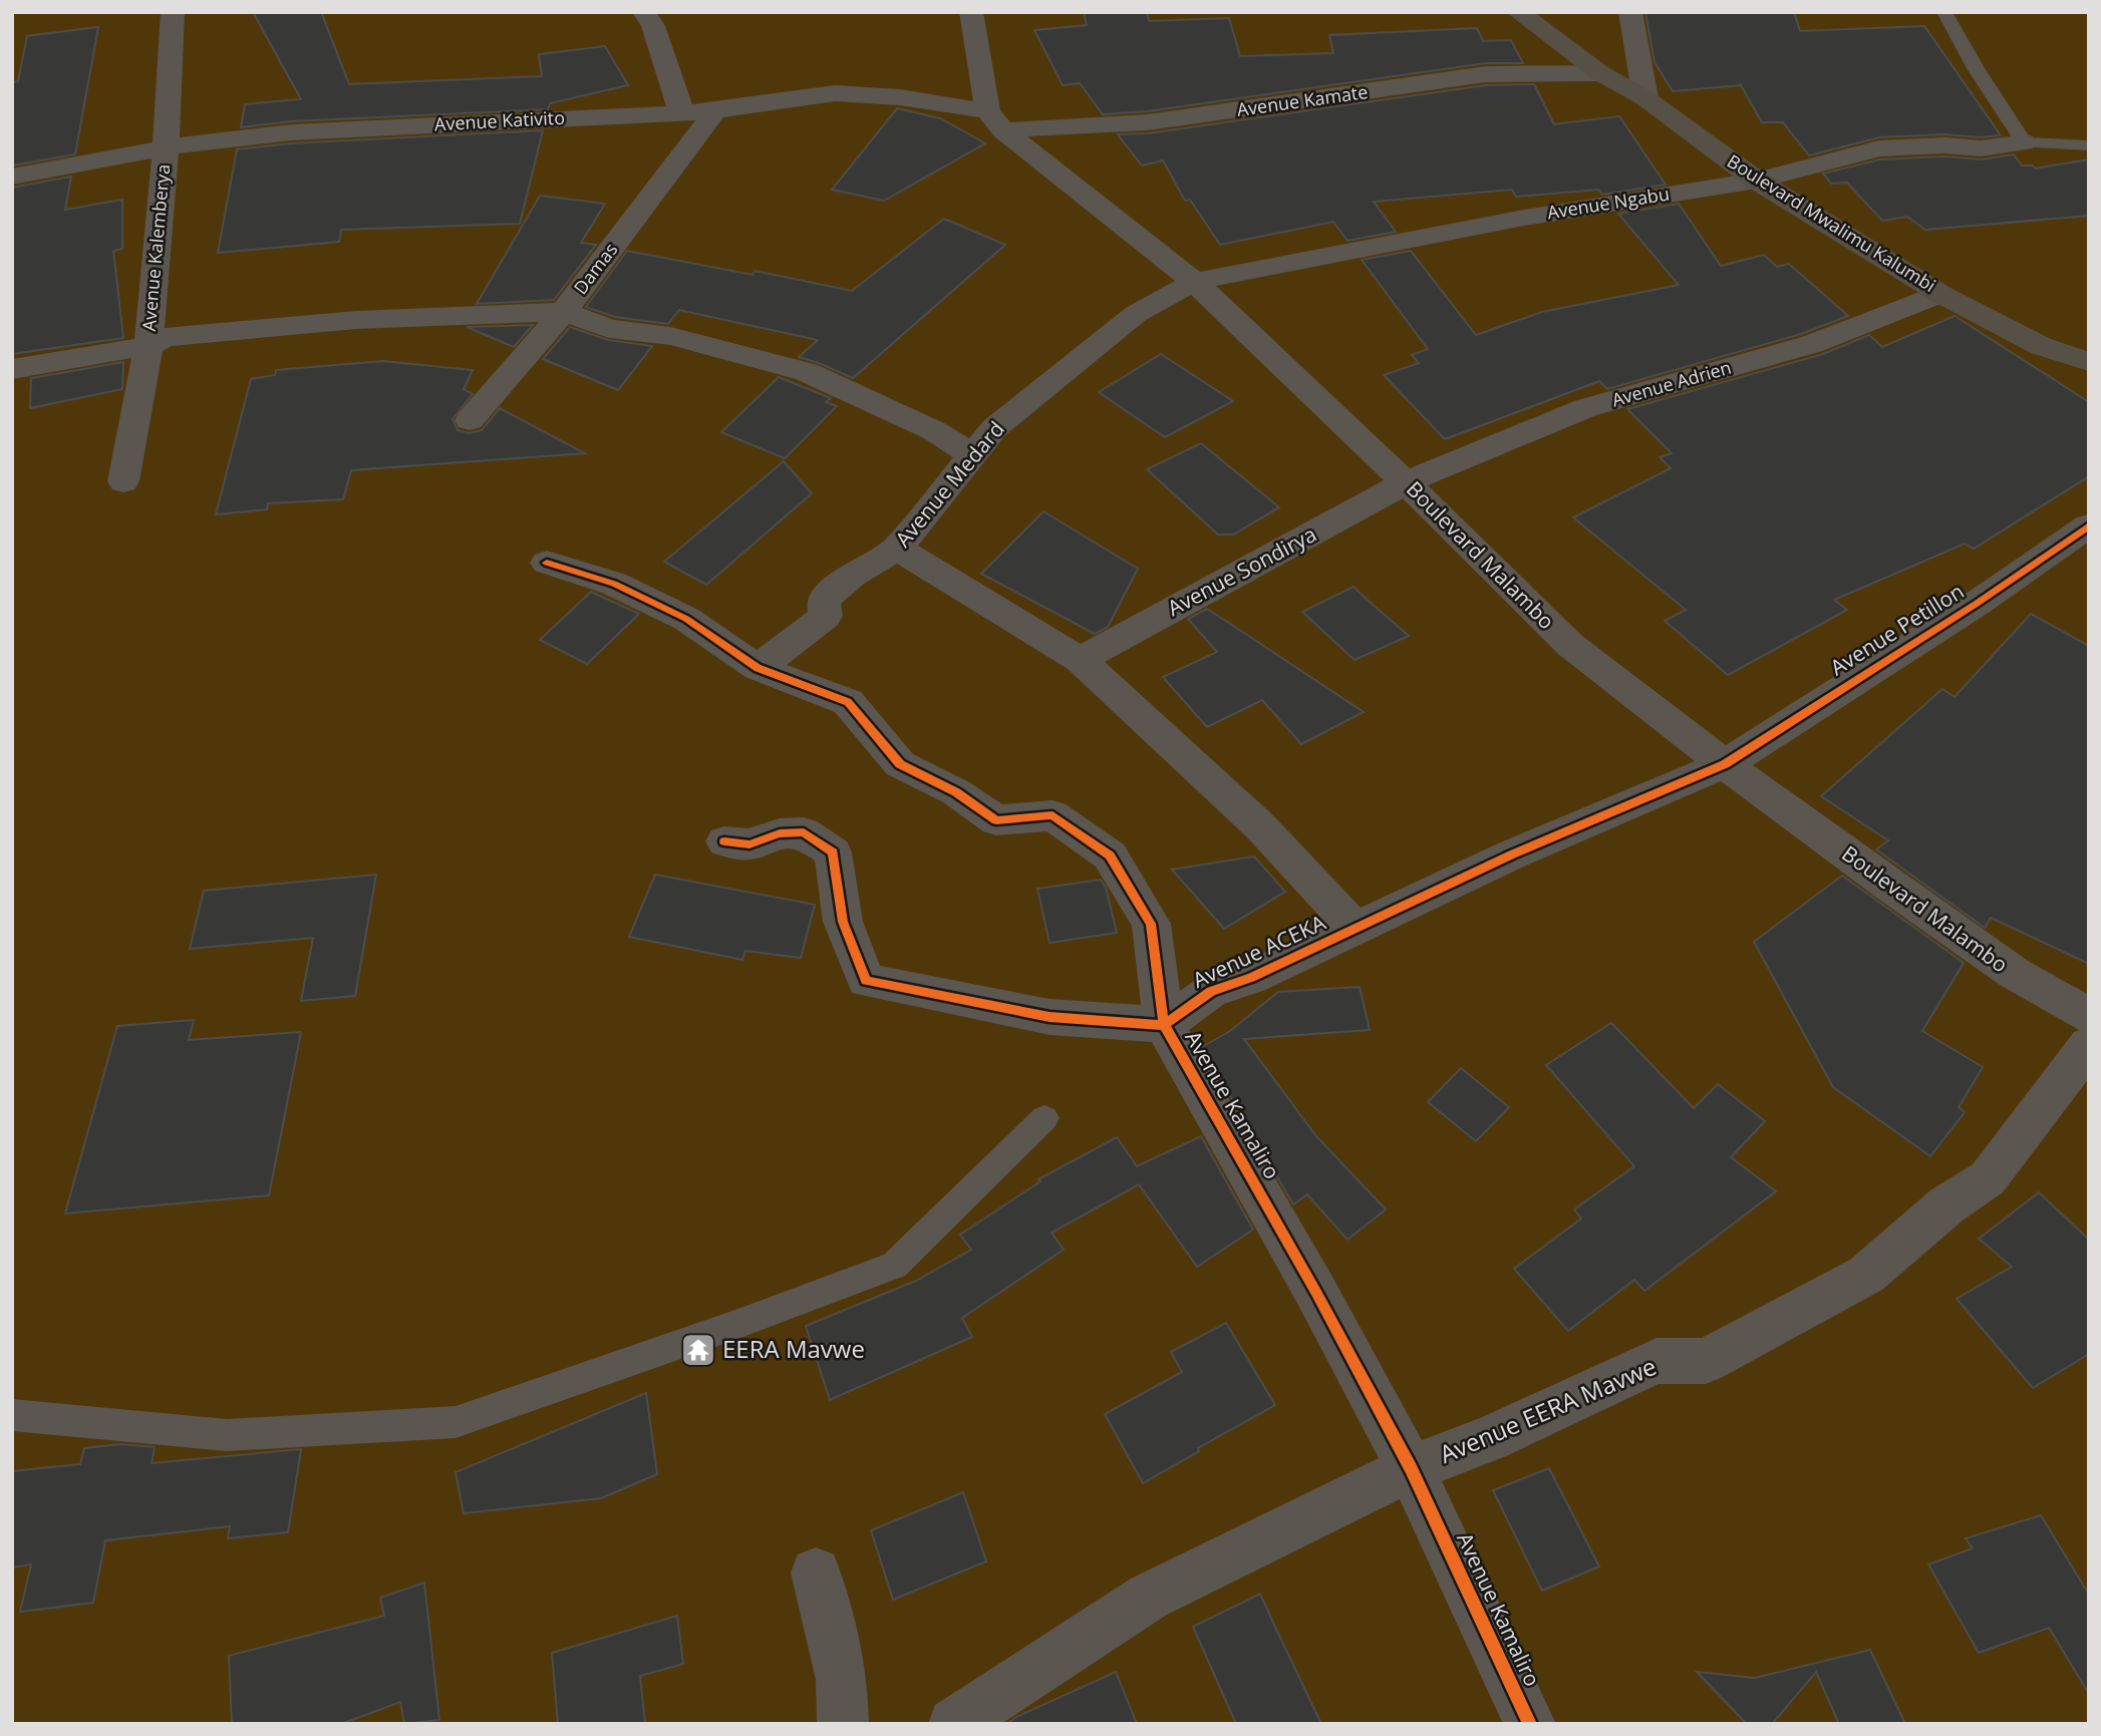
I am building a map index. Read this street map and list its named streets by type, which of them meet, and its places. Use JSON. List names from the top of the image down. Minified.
{"streets":{"street":["Avenue Kamate","Avenue Kativito","Avenue Ngabu","Boulevard Mwalimu Kalumbi","Avenue Kalemberya","Damas","Avenue Adrien","Avenue Medard","Boulevard Malambo","Avenue Sondirya","Avenue Petillon","Avenue ACEKA","Avenue Kamaliro","Avenue EERA Mavwe"]},"crossings":[["Avenue Kamate","Avenue Kativito"],["Avenue Kamate","Boulevard Mwalimu Kalumbi"],["Avenue Kamate","Boulevard Malambo"],["Avenue Kativito","Avenue Kalemberya"],["Avenue Kativito","Damas"],["Avenue Kativito","Boulevard Malambo"],["Avenue Ngabu","Boulevard Mwalimu Kalumbi"],["Avenue Ngabu","Avenue Medard"],["Avenue Ngabu","Boulevard Malambo"],["Boulevard Mwalimu Kalumbi","Avenue Adrien"],["Avenue Adrien","Boulevard Malambo"],["Avenue Adrien","Avenue Sondirya"],["Avenue Medard","Boulevard Malambo"],["Avenue Medard","Avenue Kamaliro"],["Boulevard Malambo","Avenue Sondirya"],["Boulevard Malambo","Avenue Petillon"],["Boulevard Malambo","Avenue ACEKA"],["Avenue Petillon","Avenue ACEKA"],["Avenue ACEKA","Avenue Kamaliro"],["Avenue Kamaliro","Avenue EERA Mavwe"]],"places":{"temple":["EERA Mavwe"]}}
